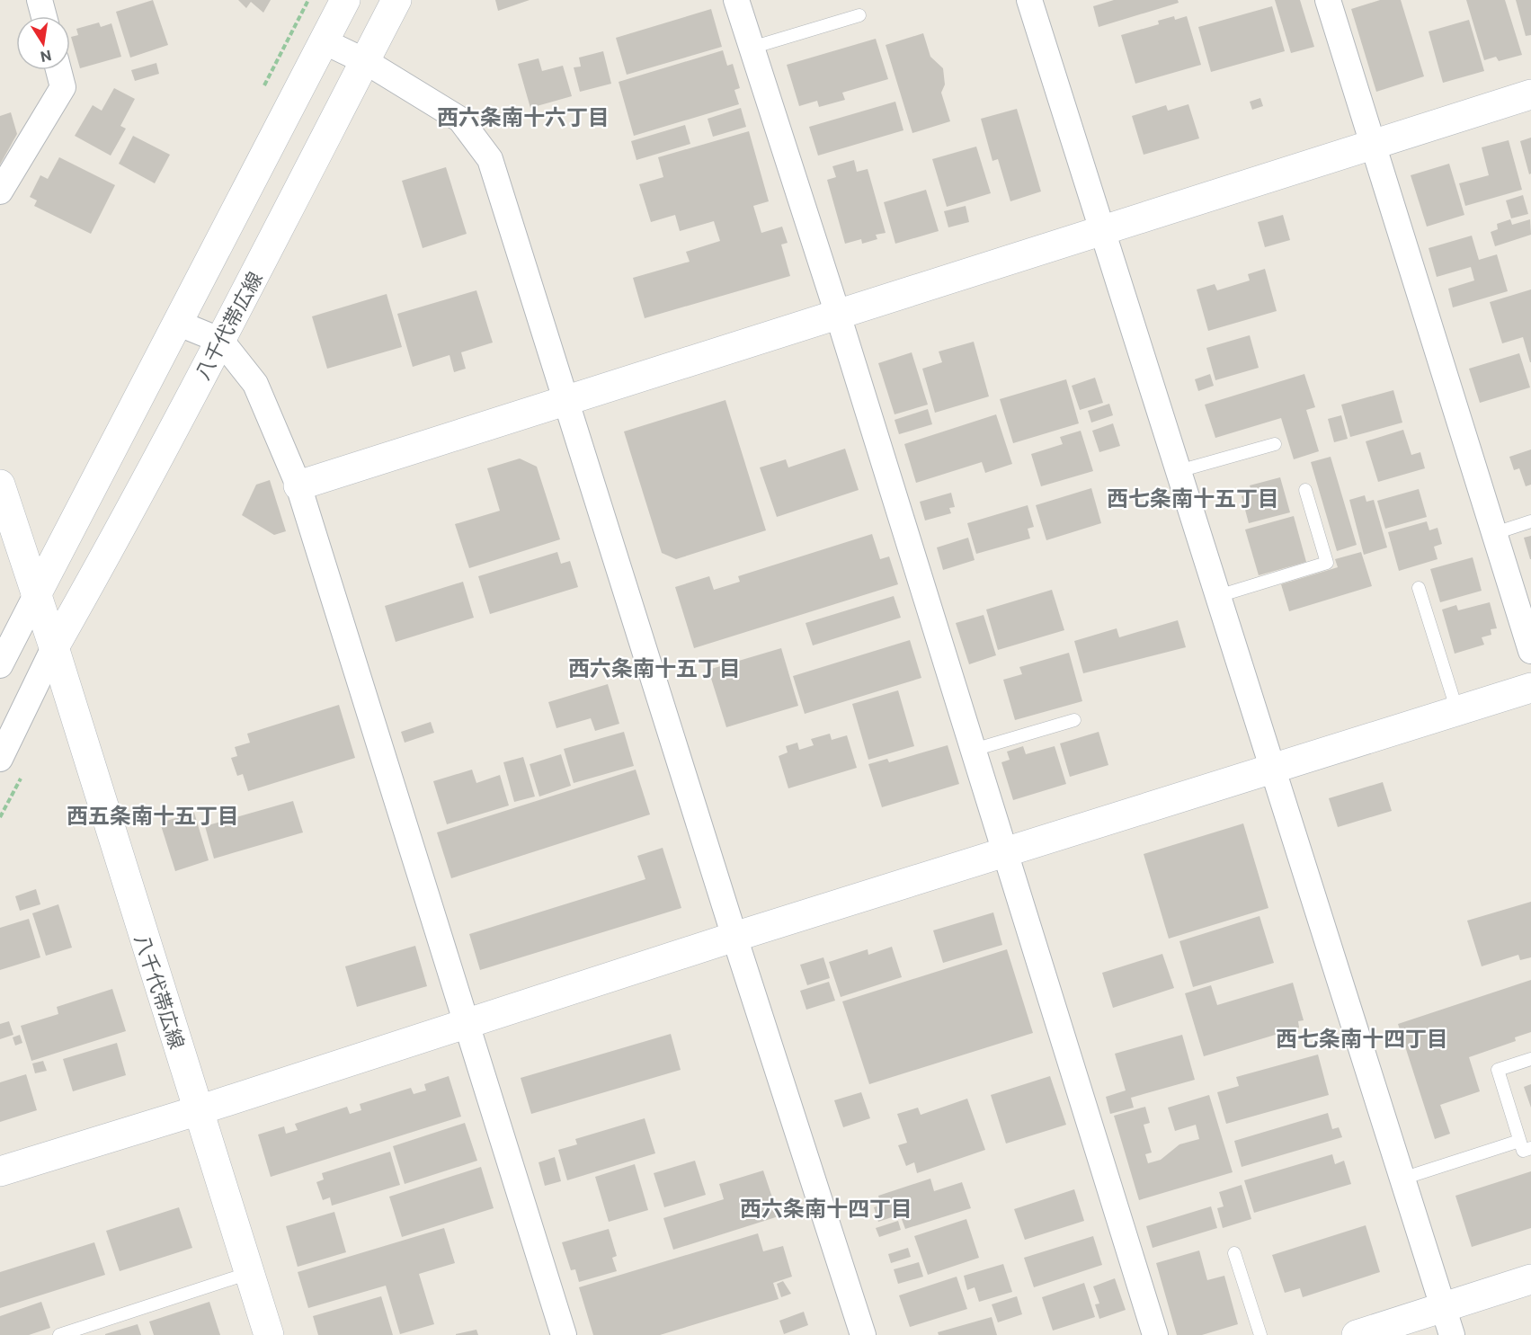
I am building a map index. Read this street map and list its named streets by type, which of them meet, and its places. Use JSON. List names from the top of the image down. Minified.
{"streets":{"street":["八千代帯広線"]},"districts":["西六条南十六丁目","西七条南十五丁目","西六条南十五丁目","西五条南十五丁目","西七条南十四丁目","西六条南十四丁目"],"north":"bottom"}
